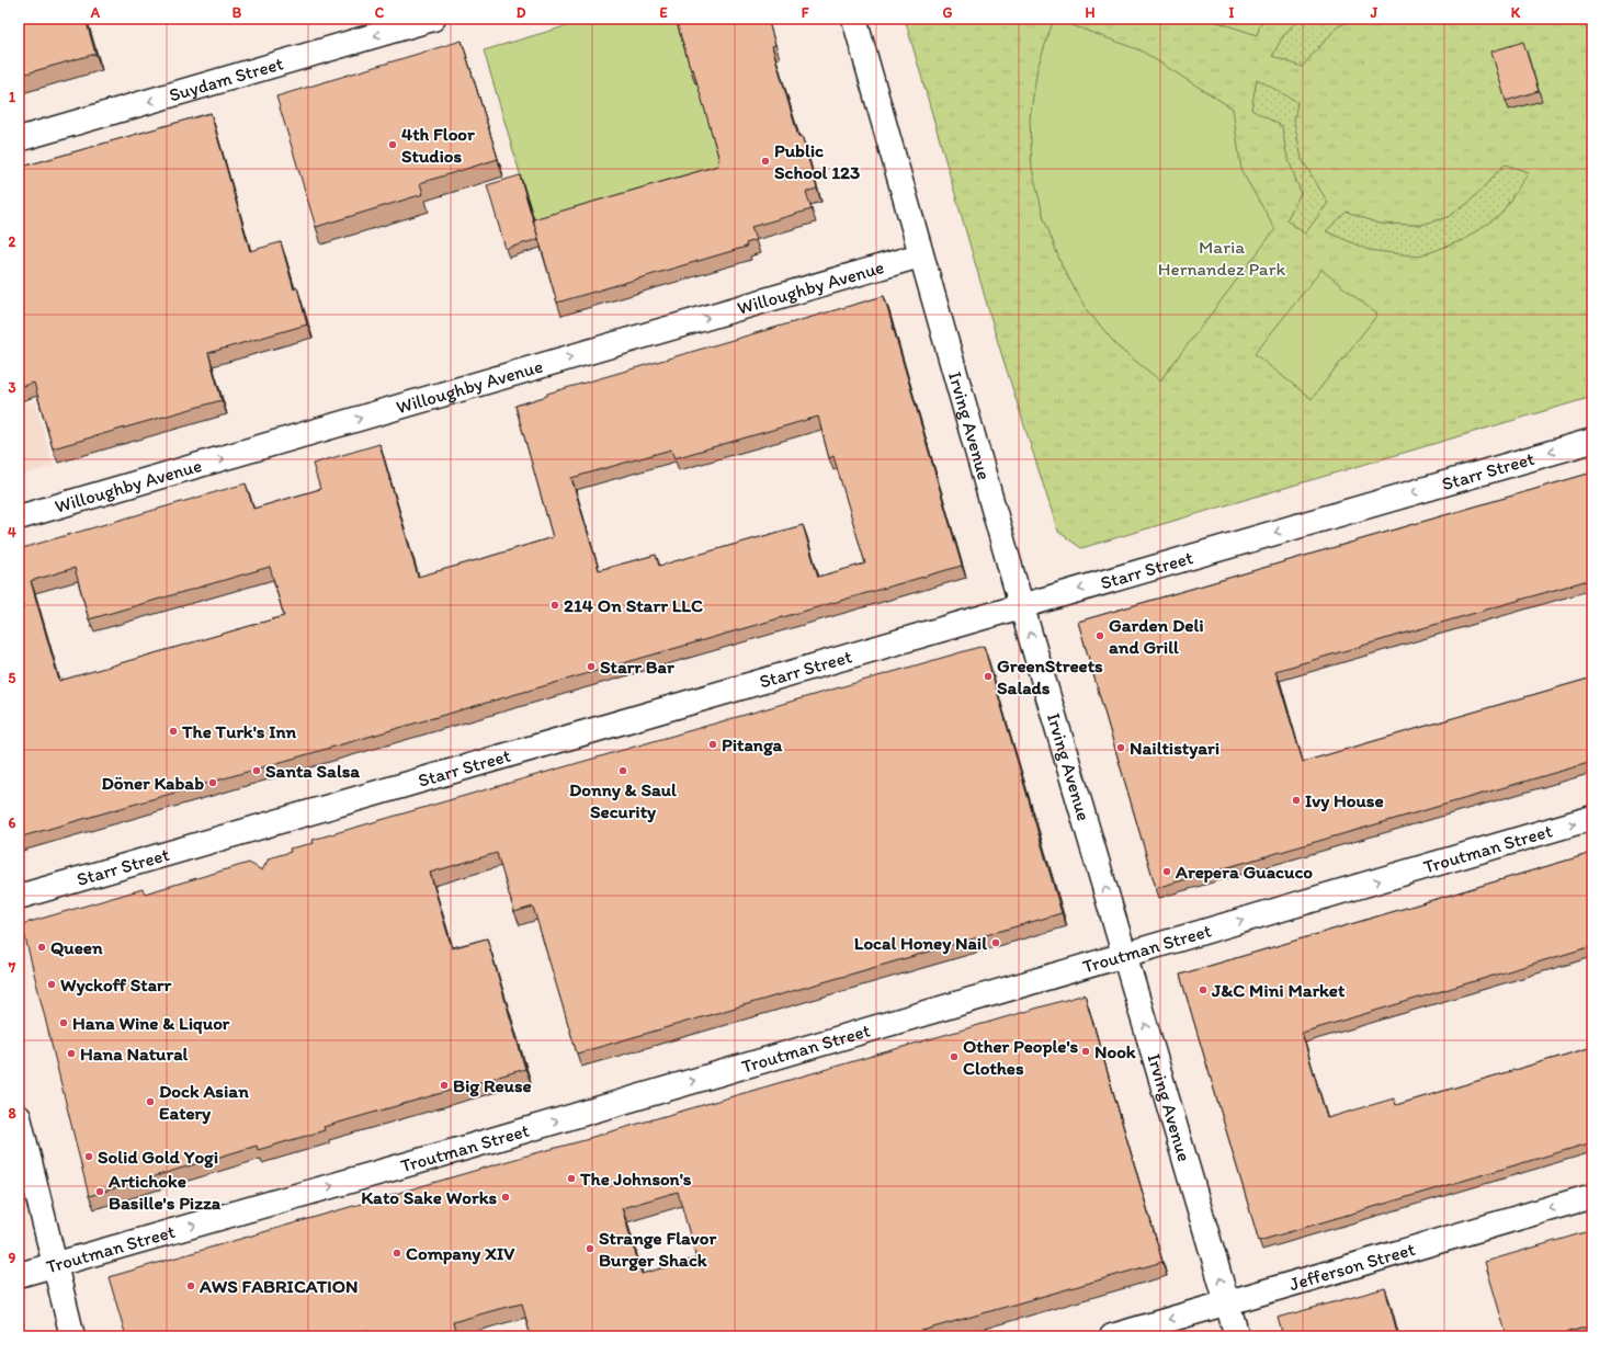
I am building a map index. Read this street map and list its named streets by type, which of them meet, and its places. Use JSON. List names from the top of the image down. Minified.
{"streets":{"street":["Suydam Street","Willoughby Avenue","Irving Avenue","Starr Street","Troutman Street","Jefferson Street"]},"crossings":[["Willoughby Avenue","Irving Avenue"],["Irving Avenue","Starr Street"],["Irving Avenue","Troutman Street"],["Irving Avenue","Jefferson Street"]],"one_way":["Suydam Street","Willoughby Avenue","Irving Avenue","Starr Street","Troutman Street","Jefferson Street"],"parks":["Maria Hernandez Park"],"places":["4th Floor Studios","Public School 123","214 On Starr LLC","Garden Deli and Grill","Starr Bar","GreenStreets Salads","The Turk's Inn","Pitanga","Nailtistyari","Santa Salsa","Donny & Saul Security","Döner Kabab","Ivy House","Arepera Guacuco","Local Honey Nail","Queen","Wyckoff Starr","J&C Mini Market","Hana Wine & Liquor","Nook","Hana Natural","Other People's Clothes","Big Reuse","Dock Asian Eatery","Solid Gold Yogi","The Johnson's","Artichoke Basille's Pizza","Kato Sake Works","Strange Flavor Burger Shack","Company XIV","AWS FABRICATION"],"grid":{"columns":["A","B","C","D","E","F","G","H","I","J","K"],"rows":["1","2","3","4","5","6","7","8","9"]}}
